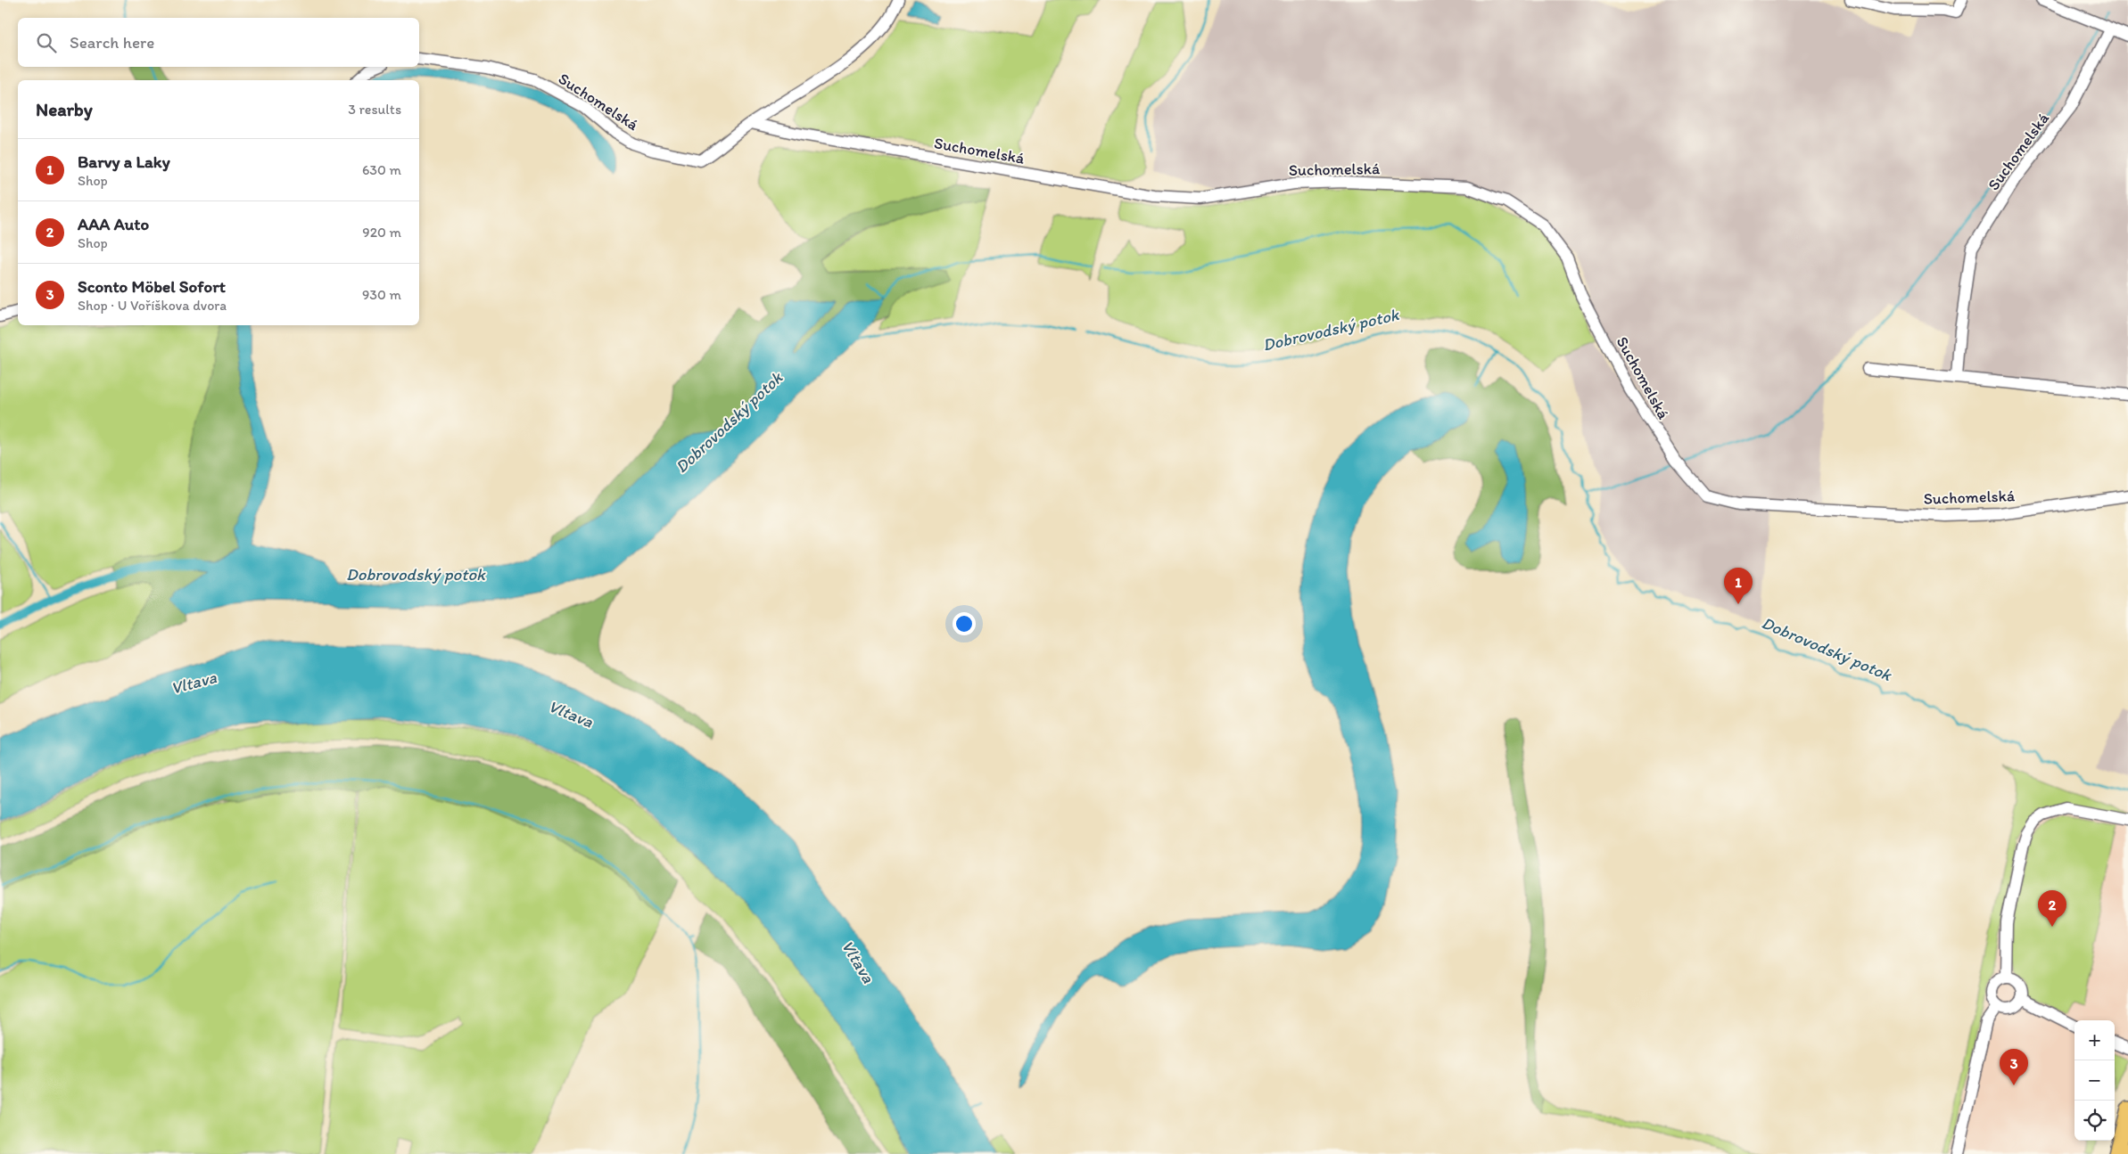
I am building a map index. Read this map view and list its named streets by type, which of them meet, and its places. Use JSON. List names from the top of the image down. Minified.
{"streets":{"street":["Suchomelská"]},"water":["Dobrovodský potok","Vltava"],"page":{"search":"Search here","heading":["Nearby","3 results"],"list":[{"mark":"1","name":"Barvy a Laky","note":"Shop","value":"630 m"},{"mark":"2","name":"AAA Auto","note":"Shop","value":"920 m"},{"mark":"3","name":"Sconto Möbel Sofort","note":"Shop · U Voříškova dvora","value":"930 m"}],"pins":["1","2","3"],"map_buttons":["+","−"]}}
